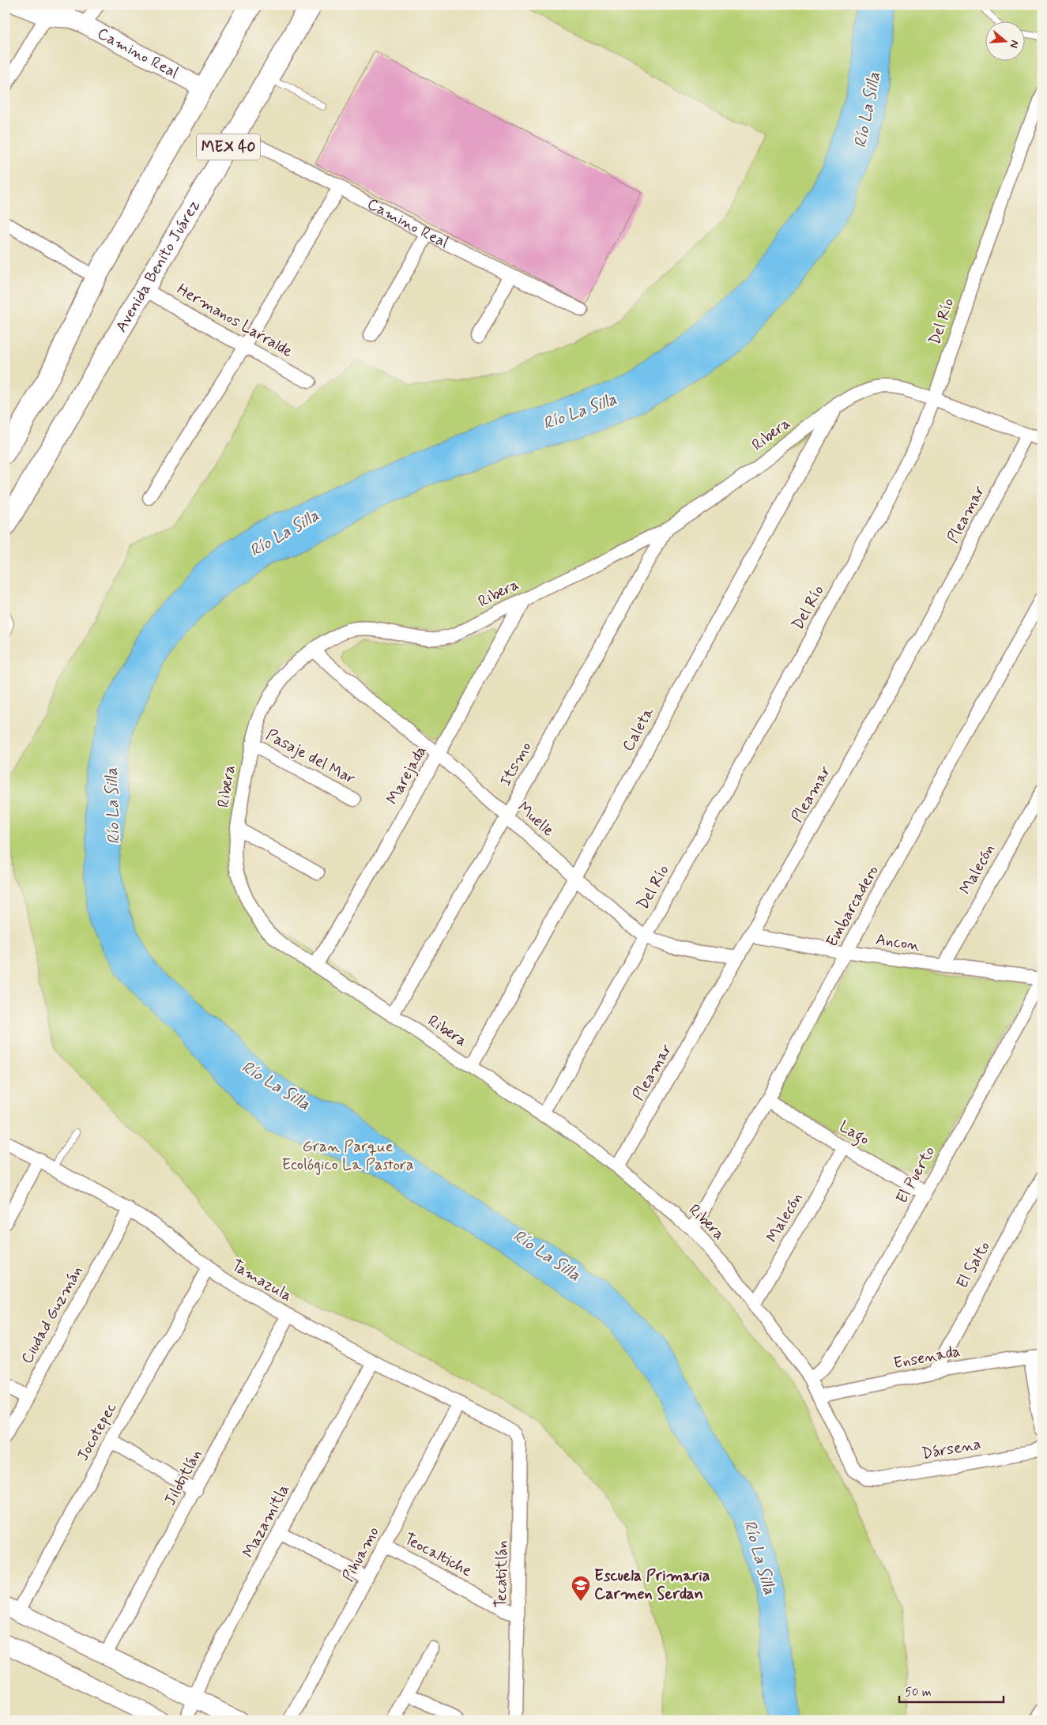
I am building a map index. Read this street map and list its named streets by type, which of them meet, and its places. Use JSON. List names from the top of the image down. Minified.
{"streets":{"main road":["Camino Real","MEX 40","Avenida Benito Juárez"],"street":["Hermanos Larralde","Del Río","Ribera","Pleamar","Caleta","Pasaje del Mar","Itsmo","Marejada","Muelle","Malecón","Embarcadero","Ancon","Lago","El Puerto","El Salto","Tamazula","Ciudad Guzmán","Ensenada","Jocotepec","Dársena","Jilotitlán","Mazamitla","Pihuamo","Teocaltiche","Tecatitlán"]},"crossings":[["Camino Real","MEX 40"],["Camino Real","Avenida Benito Juárez"],["Avenida Benito Juárez","Hermanos Larralde"],["Del Río","Ribera"],["Del Río","Muelle"],["Ribera","Pleamar"],["Ribera","Caleta"],["Ribera","Pasaje del Mar"],["Ribera","Itsmo"],["Ribera","Marejada"],["Ribera","Muelle"],["Ribera","Malecón"],["Ribera","Embarcadero"],["Ribera","El Puerto"],["Ribera","Ensenada"],["Ribera","Dársena"],["Pleamar","Muelle"],["Pleamar","Ancon"],["Caleta","Muelle"],["Itsmo","Muelle"],["Marejada","Muelle"],["Malecón","Ancon"],["Malecón","Lago"],["Embarcadero","Ancon"],["Embarcadero","Lago"],["Ancon","El Puerto"],["Lago","El Puerto"],["El Salto","Ensenada"],["Tamazula","Ciudad Guzmán"],["Tamazula","Jocotepec"],["Tamazula","Jilotitlán"],["Tamazula","Mazamitla"],["Tamazula","Pihuamo"],["Tamazula","Tecatitlán"],["Pihuamo","Teocaltiche"],["Teocaltiche","Tecatitlán"]],"water":["Río La Silla"],"parks":["Gran Parque Ecológico La Pastora"],"places":{"school or university":["Escuela Primaria Carmen Serdan"]},"scale_bar":"50 m","north":"right"}
